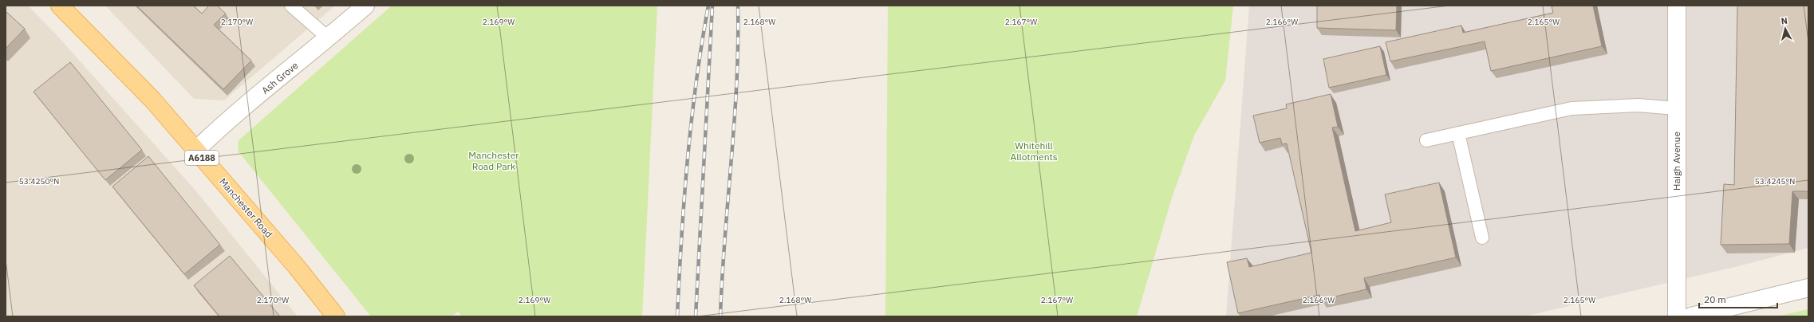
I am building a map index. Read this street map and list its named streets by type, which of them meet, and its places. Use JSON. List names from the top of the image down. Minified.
{"streets":{"main road":["A6188","Manchester Road"],"street":["Ash Grove","Haigh Avenue"]},"crossings":[["Ash Grove","Manchester Road"]],"parks":["Whitehill Allotments","Manchester Road Park"],"scale_bar":"20 m","north":"top","coordinates":["2.170°W","2.169°W","2.168°W","2.167°W","2.166°W","2.165°W","53.4245°N","53.4250°N"]}
